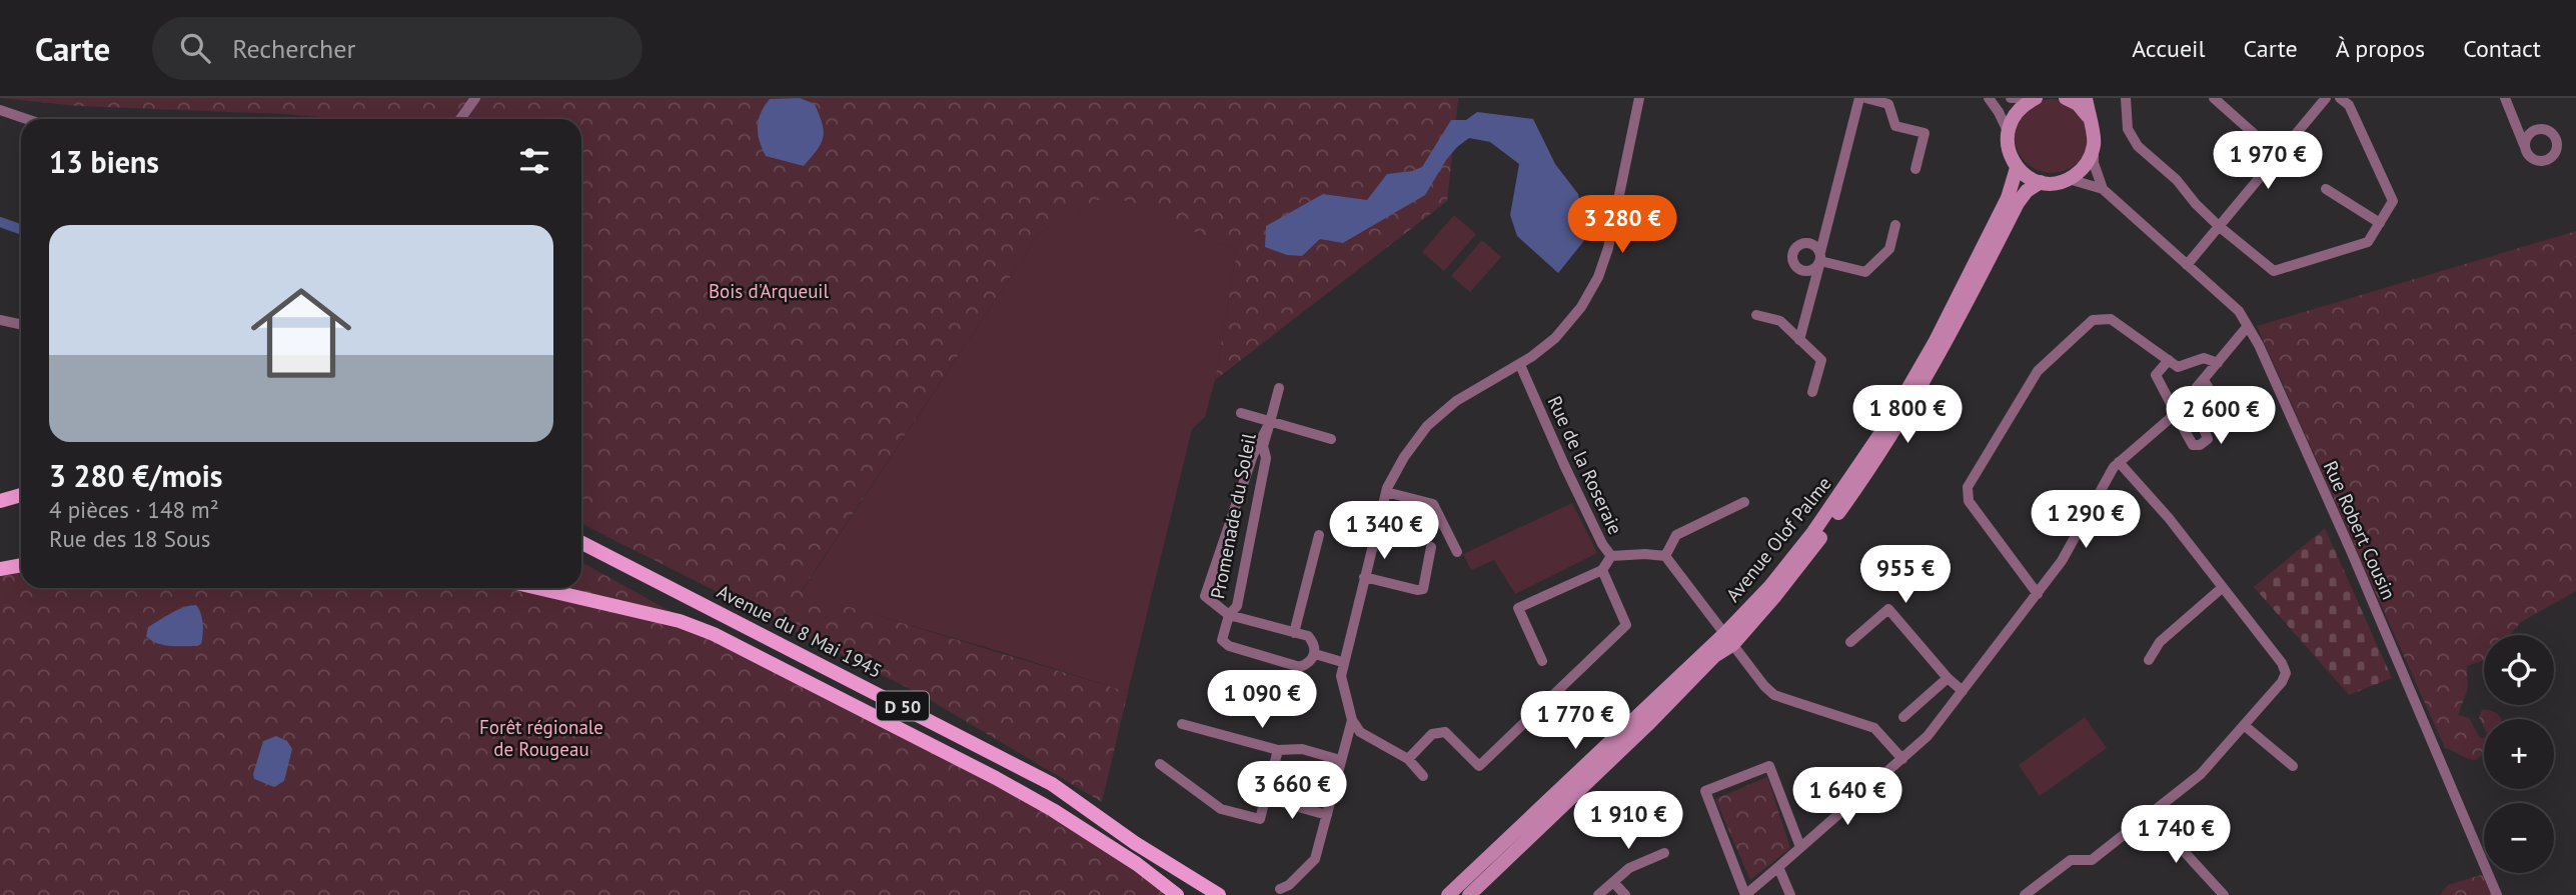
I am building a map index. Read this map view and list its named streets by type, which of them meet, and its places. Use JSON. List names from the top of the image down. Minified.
{"streets":{"main road":["Avenue Olof Palme","Avenue du 8 Mai 1945","D 50"],"street":["Rue de la Roseraie","Promenade du Soleil","Rue Robert Cousin"]},"parks":["Bois d'Arqueuil","Forêt régionale de Rougeau"],"page":{"header":"Carte","search":"Rechercher","nav":["Accueil","Carte","À propos","Contact"],"heading":"13 biens","price":["1 970 €","3 280 €","1 800 €","2 600 €","1 290 €","1 340 €","955 €","1 090 €","1 770 €","3 660 €","1 640 €","1 910 €","1 740 €"],"list":[{"name":"3 280 €/mois","note":"4 pièces · 148 m² · Rue des 18 Sous"}],"map_buttons":["+","−"]}}
